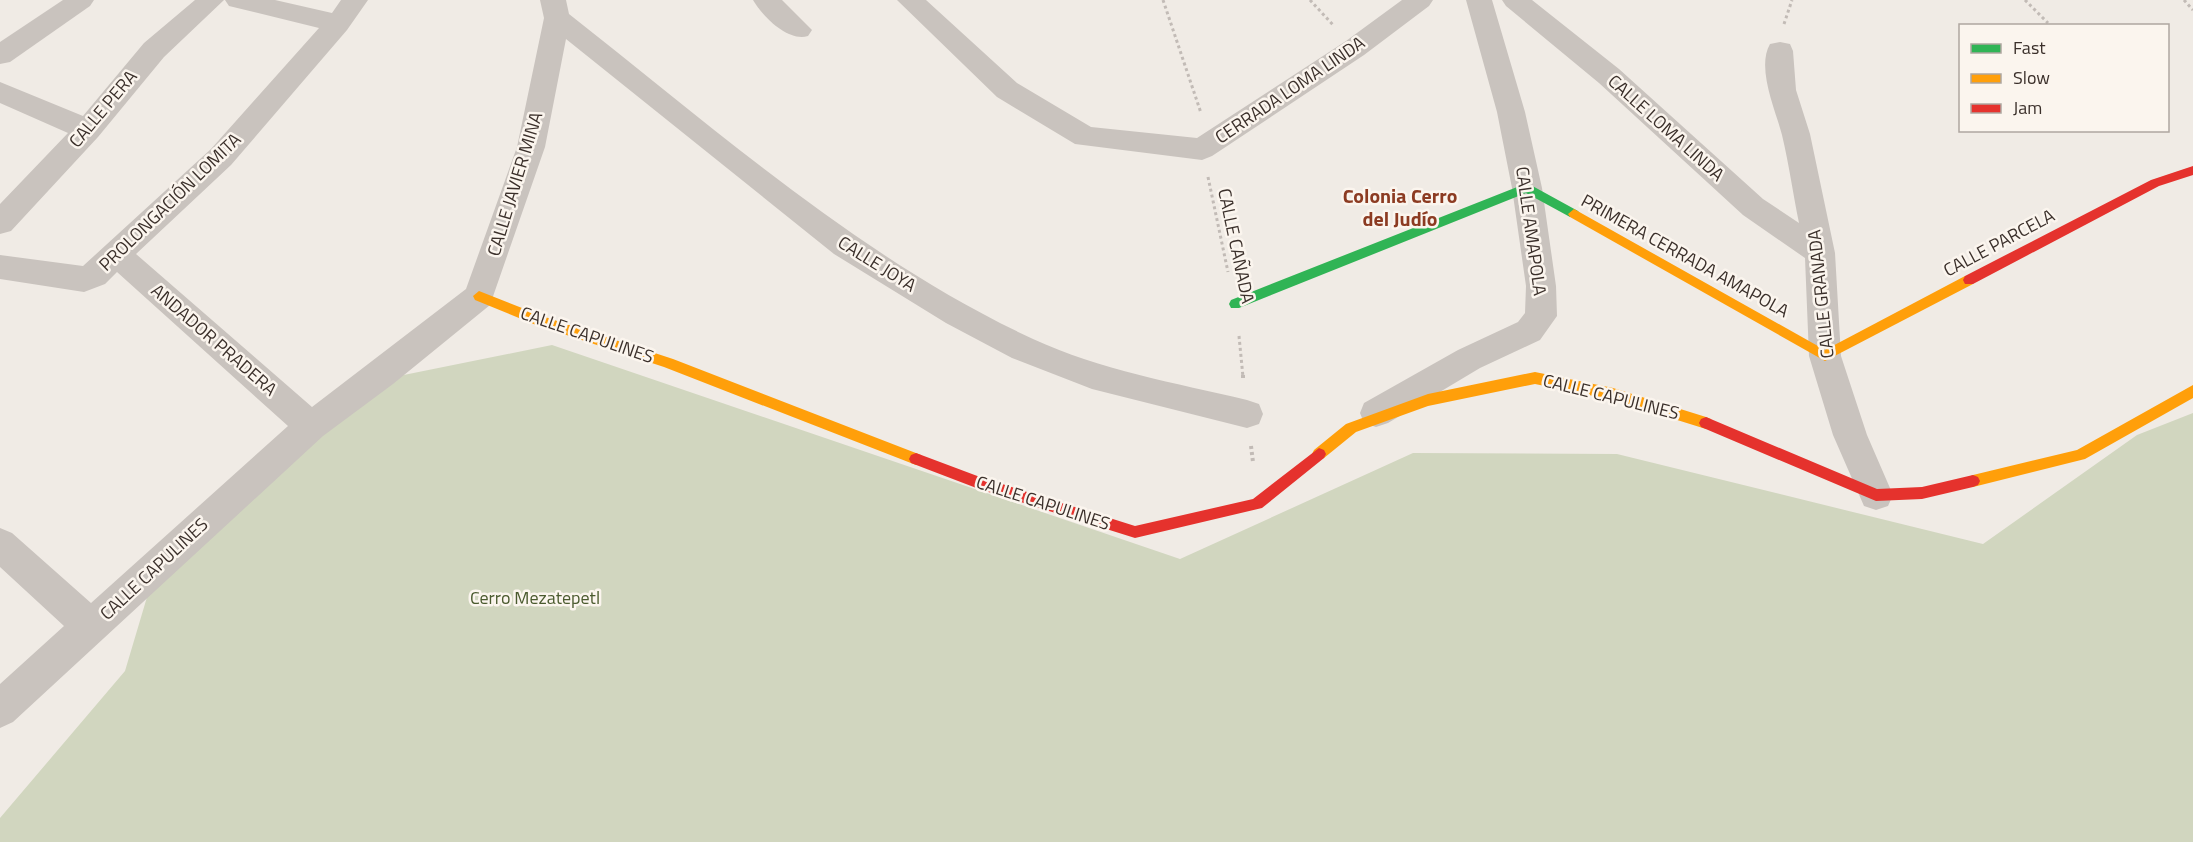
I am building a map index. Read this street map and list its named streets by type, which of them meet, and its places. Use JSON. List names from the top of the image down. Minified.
{"streets":{"street":["CERRADA LOMA LINDA","CALLE PERA","CALLE LOMA LINDA","CALLE JAVIER MINA","PROLONGACIÓN LOMITA","CALLE AMAPOLA","CALLE PARCELA","PRIMERA CERRADA AMAPOLA","CALLE JOYA","CALLE GRANADA","CALLE CAPULINES","ANDADOR PRADERA"],"path":["CALLE CAÑADA"]},"crossings":[["CERRADA LOMA LINDA","CALLE CAÑADA"],["CALLE LOMA LINDA","CALLE GRANADA"],["CALLE JAVIER MINA","CALLE JOYA"],["CALLE JAVIER MINA","CALLE CAPULINES"],["PROLONGACIÓN LOMITA","ANDADOR PRADERA"],["CALLE AMAPOLA","PRIMERA CERRADA AMAPOLA"],["CALLE AMAPOLA","CALLE CAPULINES"],["CALLE PARCELA","PRIMERA CERRADA AMAPOLA"],["CALLE PARCELA","CALLE GRANADA"],["CALLE CAÑADA","CALLE JOYA"],["CALLE CAÑADA","CALLE CAPULINES"],["PRIMERA CERRADA AMAPOLA","CALLE GRANADA"],["CALLE GRANADA","CALLE CAPULINES"],["CALLE CAPULINES","ANDADOR PRADERA"]],"districts":["Colonia Cerro del Judío"],"parks":["Cerro Mezatepetl"],"legend":["Fast","Slow","Jam"]}
